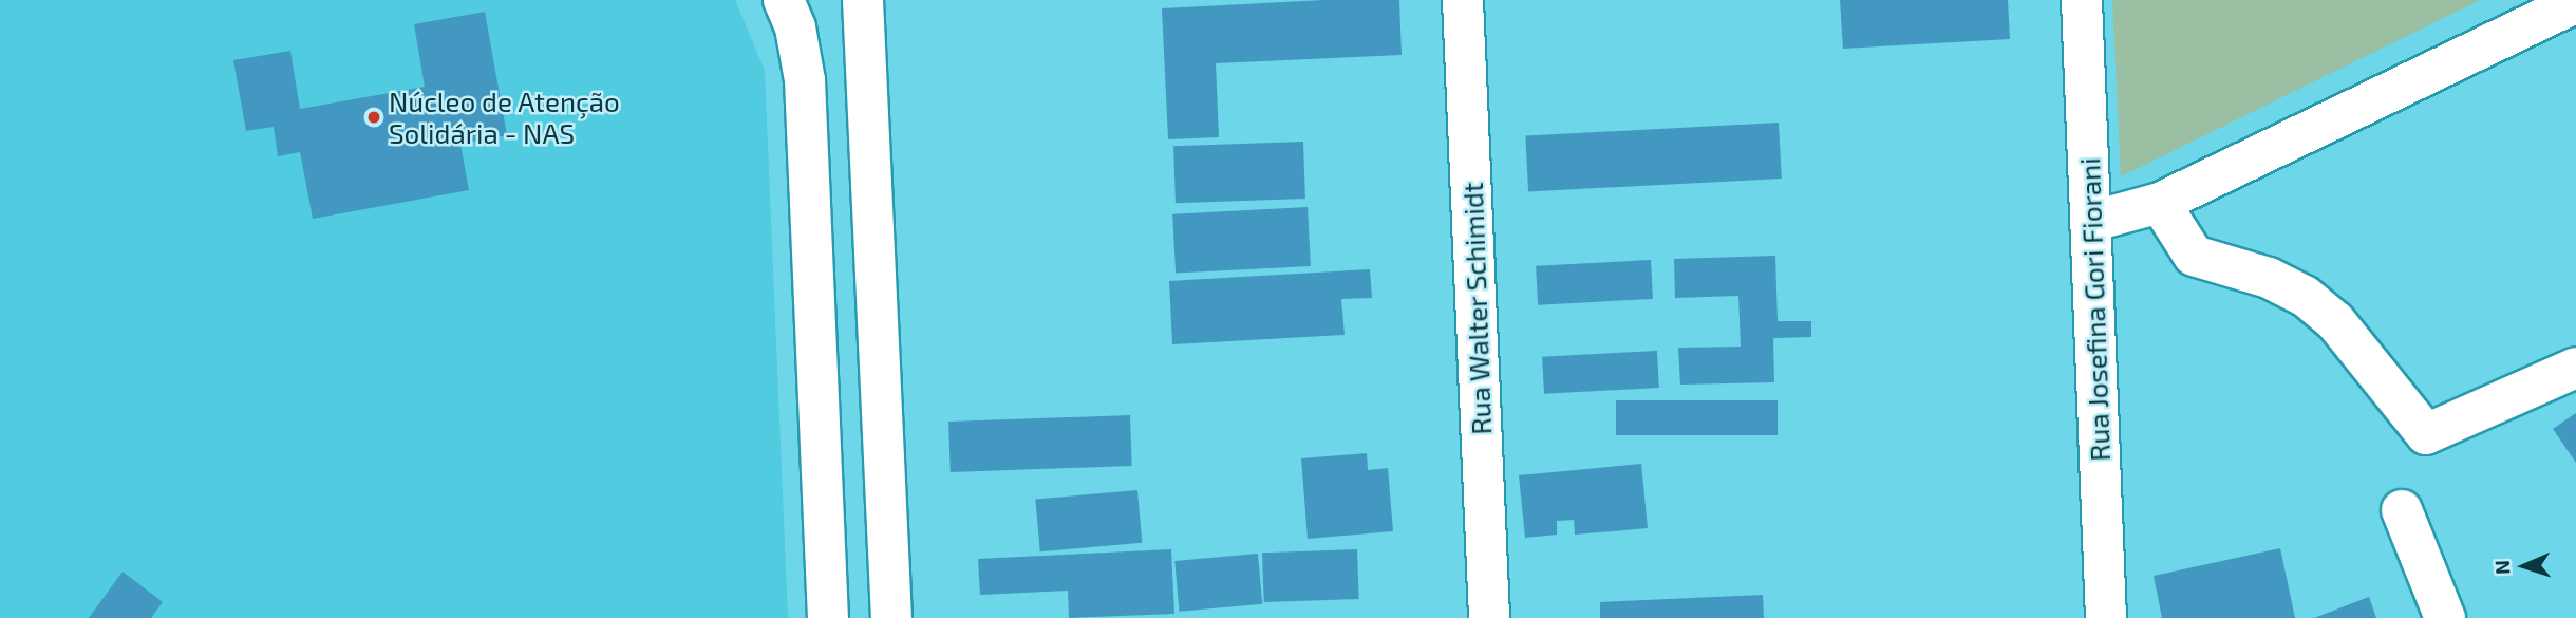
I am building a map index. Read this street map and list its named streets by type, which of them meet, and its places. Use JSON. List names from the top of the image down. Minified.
{"streets":{"street":["Rua Walter Schimidt","Rua Josefina Gori Fiorani"]},"places":["Núcleo de Atenção Solidária - NAS"],"north":"left"}
